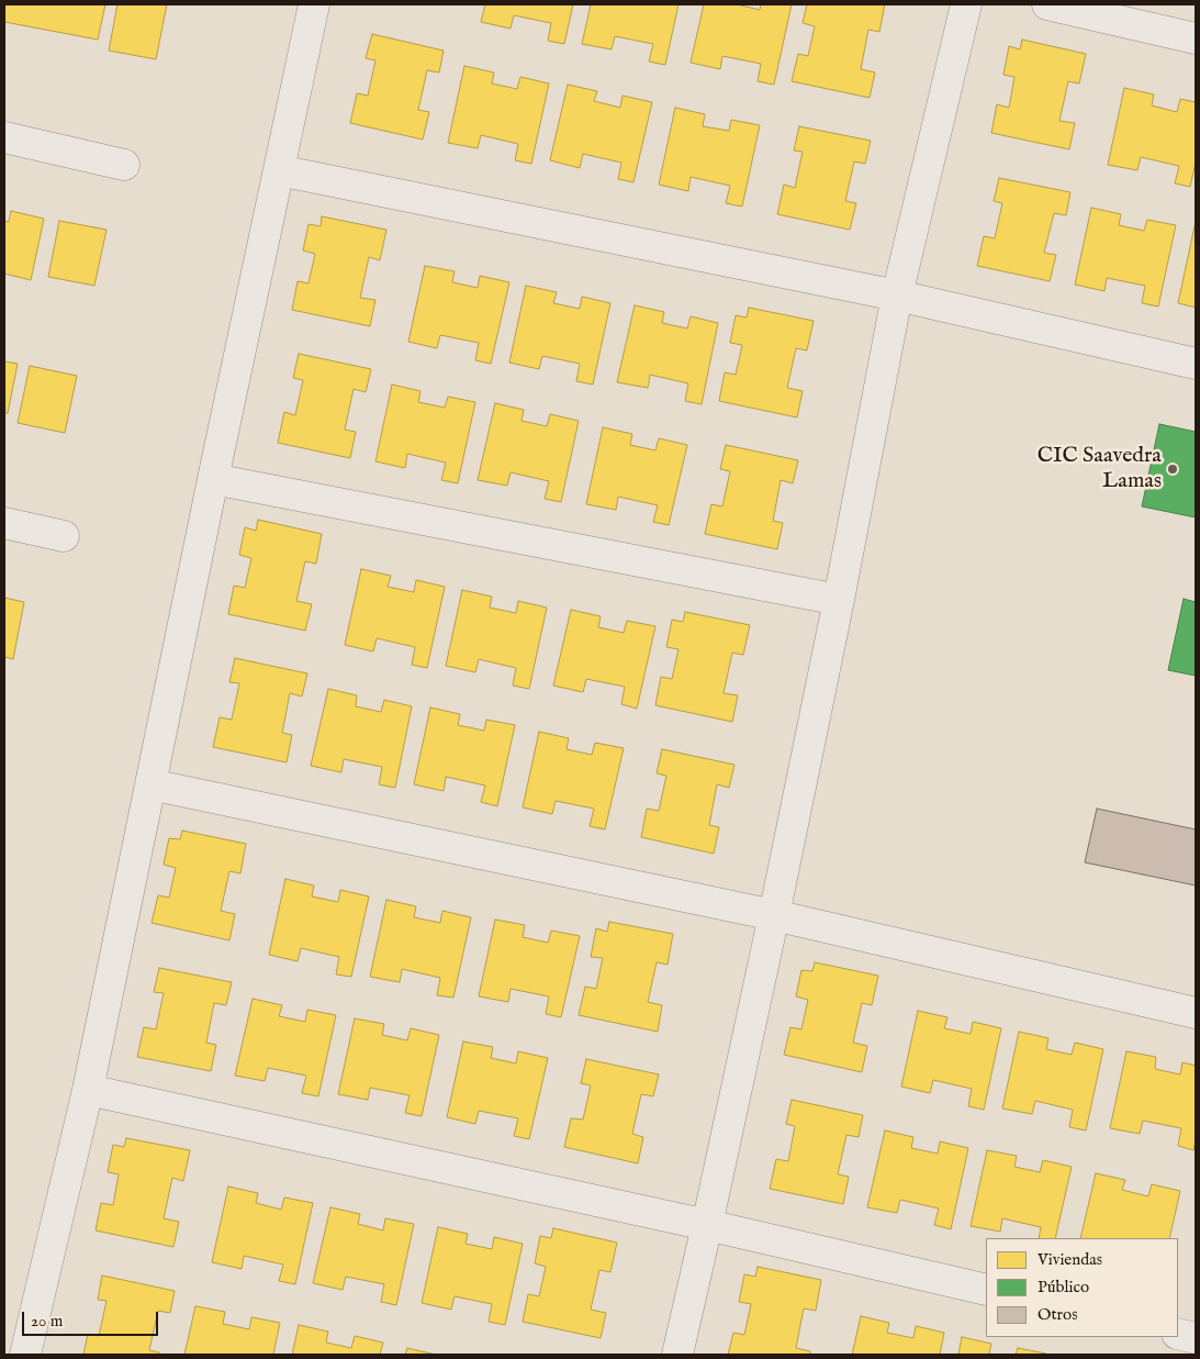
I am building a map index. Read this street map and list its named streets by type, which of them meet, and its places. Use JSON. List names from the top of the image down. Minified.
{"places":["CIC Saavedra Lamas"],"legend":["Viviendas","Público","Otros"],"scale_bar":"20 m"}
